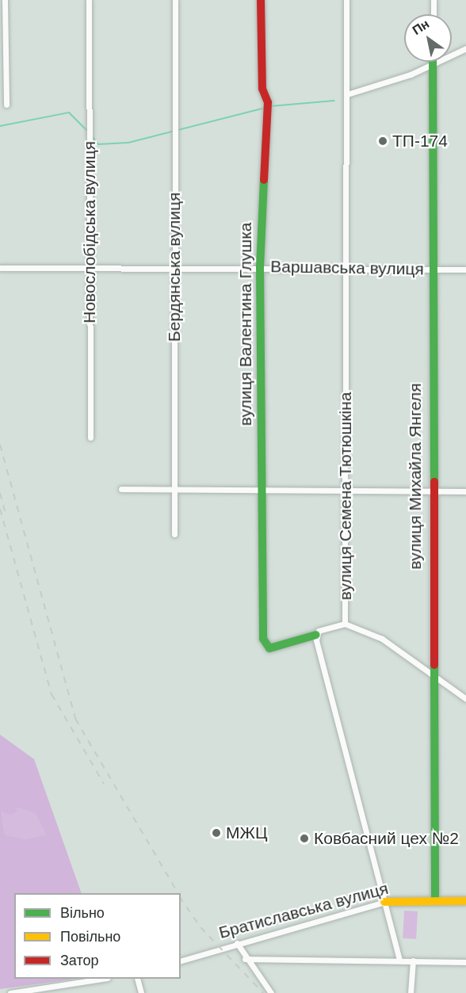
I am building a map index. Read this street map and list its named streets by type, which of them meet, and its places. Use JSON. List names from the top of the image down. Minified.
{"streets":{"street":["Новослобідська вулиця","Бердянська вулиця","Варшавська вулиця","вулиця Валентина Глушка","вулиця Михайла Янгеля","вулиця Семена Тютюшкіна","Братиславська вулиця"]},"crossings":[["Новослобідська вулиця","Варшавська вулиця"],["Бердянська вулиця","Варшавська вулиця"],["Варшавська вулиця","вулиця Валентина Глушка"],["Варшавська вулиця","вулиця Михайла Янгеля"],["Варшавська вулиця","вулиця Семена Тютюшкіна"],["вулиця Валентина Глушка","вулиця Семена Тютюшкіна"],["вулиця Михайла Янгеля","Братиславська вулиця"]],"places":["ТП-174","МЖЦ","Ковбасний цех №2"],"legend":["Вільно","Повільно","Затор"],"north":"top left"}
